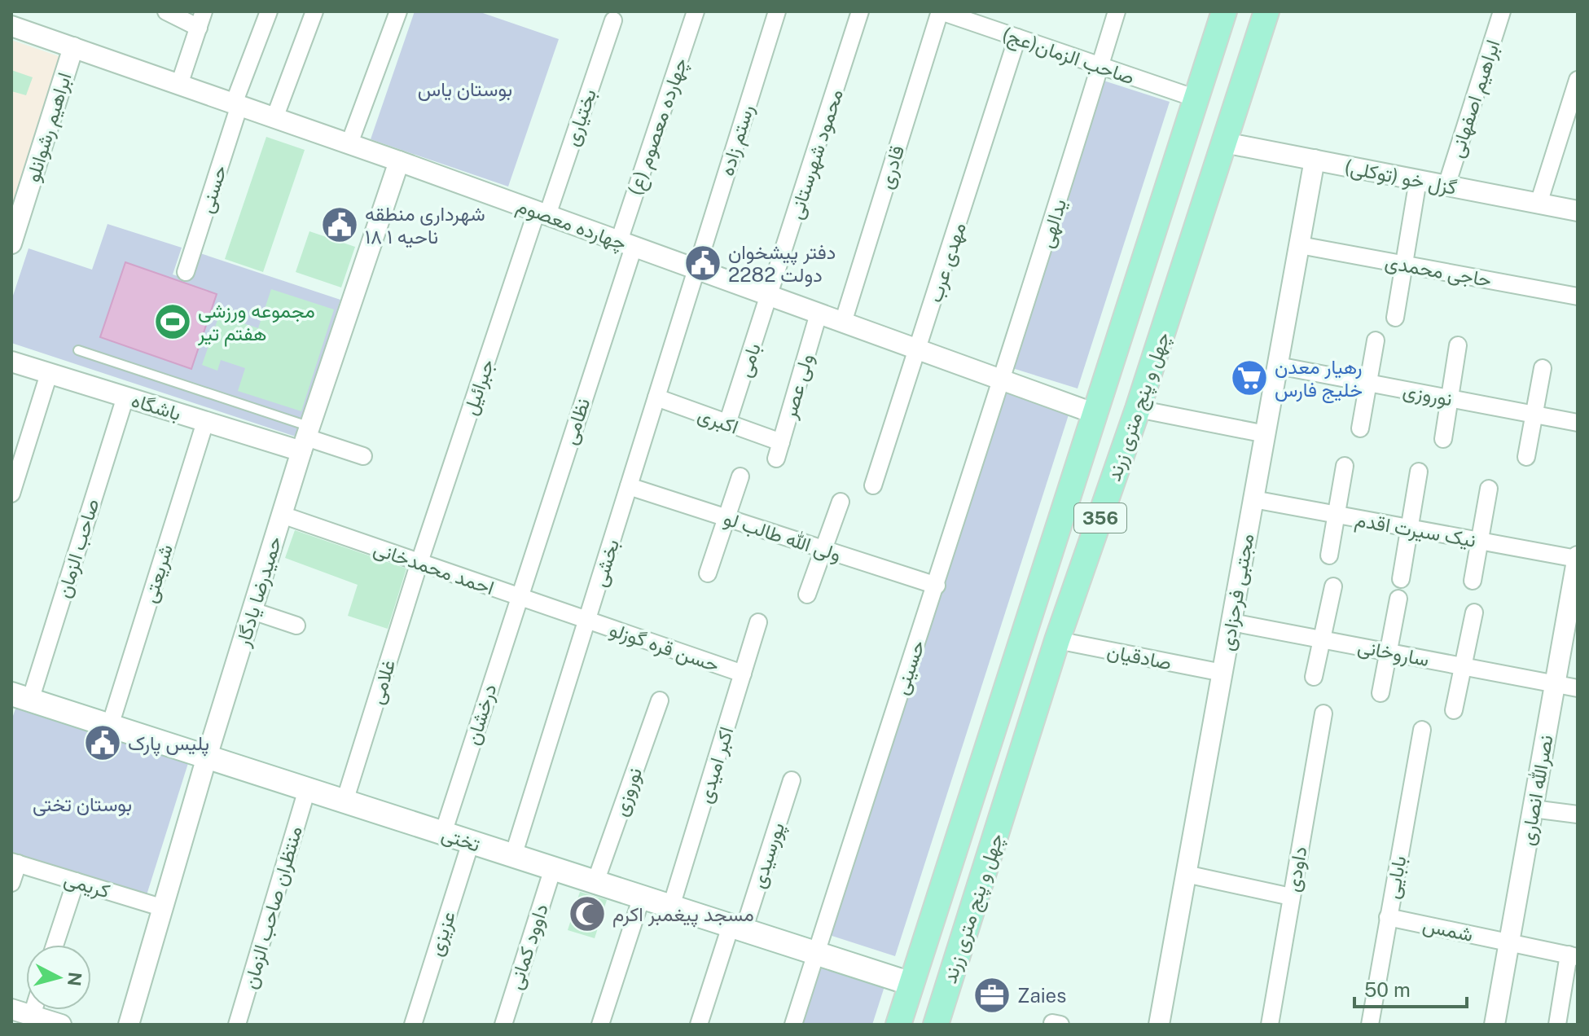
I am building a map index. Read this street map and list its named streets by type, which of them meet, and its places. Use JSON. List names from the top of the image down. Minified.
{"streets":{"main road":["چهل و پنج متری زرند","356","تختی"],"street":["صاحب الزمان(عج)","ابراهیم اصفهانی","بختیاری","چهارده معصوم (ع)","ابراهیم رشوانلو","رستم زاده","محمود شهرستانی","قادری","گزل خو (توکلی)","حسنی","یدالهی","چهارده معصوم","مهدی عرب","حاجی محمدی","بامی","ولی عصر","جبرائیل","نوروزی","باشگاه","اکبری","نظامی","نیک سیرت اقدم","ولی الله طالب لو","صاحب الزمان","بخشی","احمد محمدخانی","شریعتی","حمیدرضا یادگار","مجتبی فرحزادی","حسن قره گوزلو","ساروخانی","صادقیان","حسینی","غلامی","درخشان","اکبر امیدی","نصرالله انصاری","پورسیدی","داودی","بابایی","کریمی","منتظران صاحب الزمان","شمس","عزیزی","داوود کمانی"]},"crossings":[["صاحب الزمان(عج)","قادری"],["صاحب الزمان(عج)","یدالهی"],["صاحب الزمان(عج)","مهدی عرب"],["صاحب الزمان(عج)","چهل و پنج متری زرند"],["ابراهیم اصفهانی","گزل خو (توکلی)"],["بختیاری","چهارده معصوم"],["بختیاری","جبرائیل"],["چهارده معصوم (ع)","چهارده معصوم"],["چهارده معصوم (ع)","نظامی"],["ابراهیم رشوانلو","چهارده معصوم"],["رستم زاده","چهارده معصوم"],["رستم زاده","بخشی"],["محمود شهرستانی","چهارده معصوم"],["محمود شهرستانی","بامی"],["قادری","چهارده معصوم"],["گزل خو (توکلی)","چهل و پنج متری زرند"],["گزل خو (توکلی)","مجتبی فرحزادی"],["حسنی","چهارده معصوم"],["یدالهی","چهارده معصوم"],["یدالهی","حسینی"],["چهارده معصوم","مهدی عرب"],["چهارده معصوم","بامی"],["چهارده معصوم","ولی عصر"],["چهارده معصوم","جبرائیل"],["چهارده معصوم","چهل و پنج متری زرند"],["چهارده معصوم","نظامی"],["چهارده معصوم","بخشی"],["چهارده معصوم","حمیدرضا یادگار"],["چهارده معصوم","حسینی"],["حاجی محمدی","مجتبی فرحزادی"],["بامی","اکبری"],["ولی عصر","اکبری"],["جبرائیل","احمد محمدخانی"],["جبرائیل","غلامی"],["نوروزی","مجتبی فرحزادی"],["نوروزی","تختی"],["باشگاه","صاحب الزمان"],["باشگاه","شریعتی"],["باشگاه","حمیدرضا یادگار"],["چهل و پنج متری زرند","صادقیان"],["چهل و پنج متری زرند","تختی"],["اکبری","بخشی"],["نظامی","احمد محمدخانی"],["نظامی","درخشان"],["نیک سیرت اقدم","مجتبی فرحزادی"],["نیک سیرت اقدم","نصرالله انصاری"],["ولی الله طالب لو","بخشی"],["ولی الله طالب لو","حسینی"],["صاحب الزمان","تختی"],["بخشی","احمد محمدخانی"],["بخشی","حسن قره گوزلو"],["بخشی","تختی"],["احمد محمدخانی","حمیدرضا یادگار"],["احمد محمدخانی","حسن قره گوزلو"],["احمد محمدخانی","غلامی"],["احمد محمدخانی","درخشان"],["شریعتی","تختی"],["حمیدرضا یادگار","تختی"],["حمیدرضا یادگار","کریمی"],["مجتبی فرحزادی","ساروخانی"],["مجتبی فرحزادی","صادقیان"],["حسن قره گوزلو","اکبر امیدی"],["ساروخانی","نصرالله انصاری"],["حسینی","تختی"],["غلامی","تختی"],["درخشان","تختی"],["اکبر امیدی","تختی"],["نصرالله انصاری","شمس"],["تختی","پورسیدی"],["تختی","منتظران صاحب الزمان"],["تختی","عزیزی"],["تختی","داوود کمانی"],["بابایی","شمس"]],"parks":["بوستان یاس","بوستان تختی"],"places":{"public building":["شهرداری منطقه ۱۸ ناحیه ۱","دفتر پیشخوان دولت 2282","پلیس پارک"],"sports":["مجموعه ورزشی هفتم تیر"],"supermarket":["رهیار معدن خلیج فارس"],"mosque":["مسجد پیغمبر اکرم"],"office":["Zaies"]},"scale_bar":"50 m","north":"right"}
